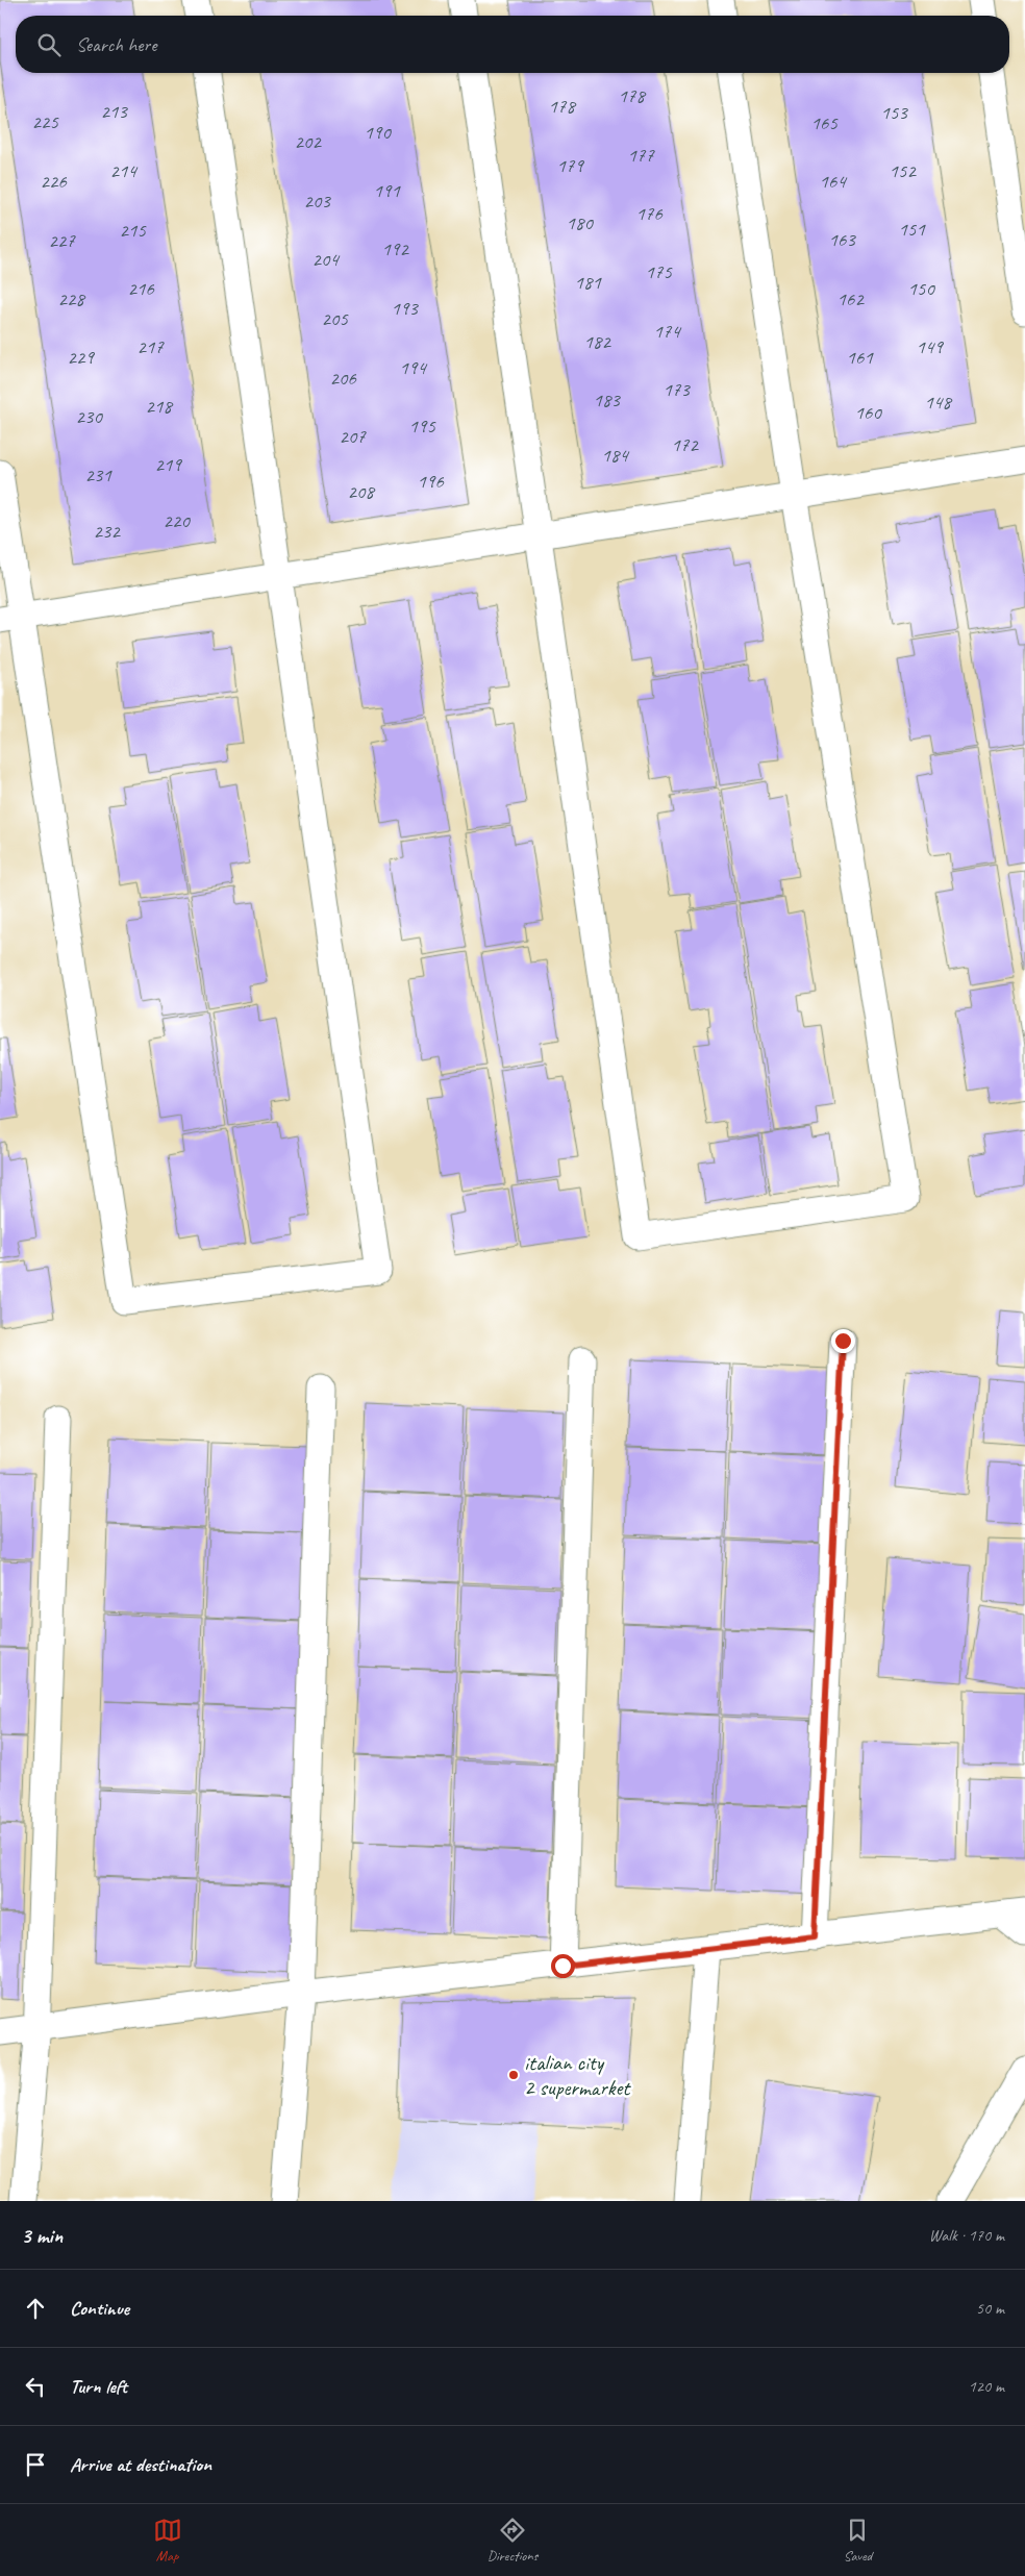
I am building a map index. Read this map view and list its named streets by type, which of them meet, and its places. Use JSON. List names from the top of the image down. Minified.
{"places":["italian city 2 supermarket"],"house_numbers":["178","178","213","153","225","165","190","202","177","179","214","152","226","164","191","203","176","180","151","215","163","227","192","204","175","181","216","150","228","162","193","205","174","182","217","149","229","161","194","206","173","183","148","218","160","230","195","207","172","184","219","231","196","208","220","232"],"page":{"search":"Search here","heading":["3 min","Walk · 170 m"],"list":[["Continue","50 m"],["Turn left","120 m"],"Arrive at destination"],"nav":["Map","Directions","Saved"]}}
